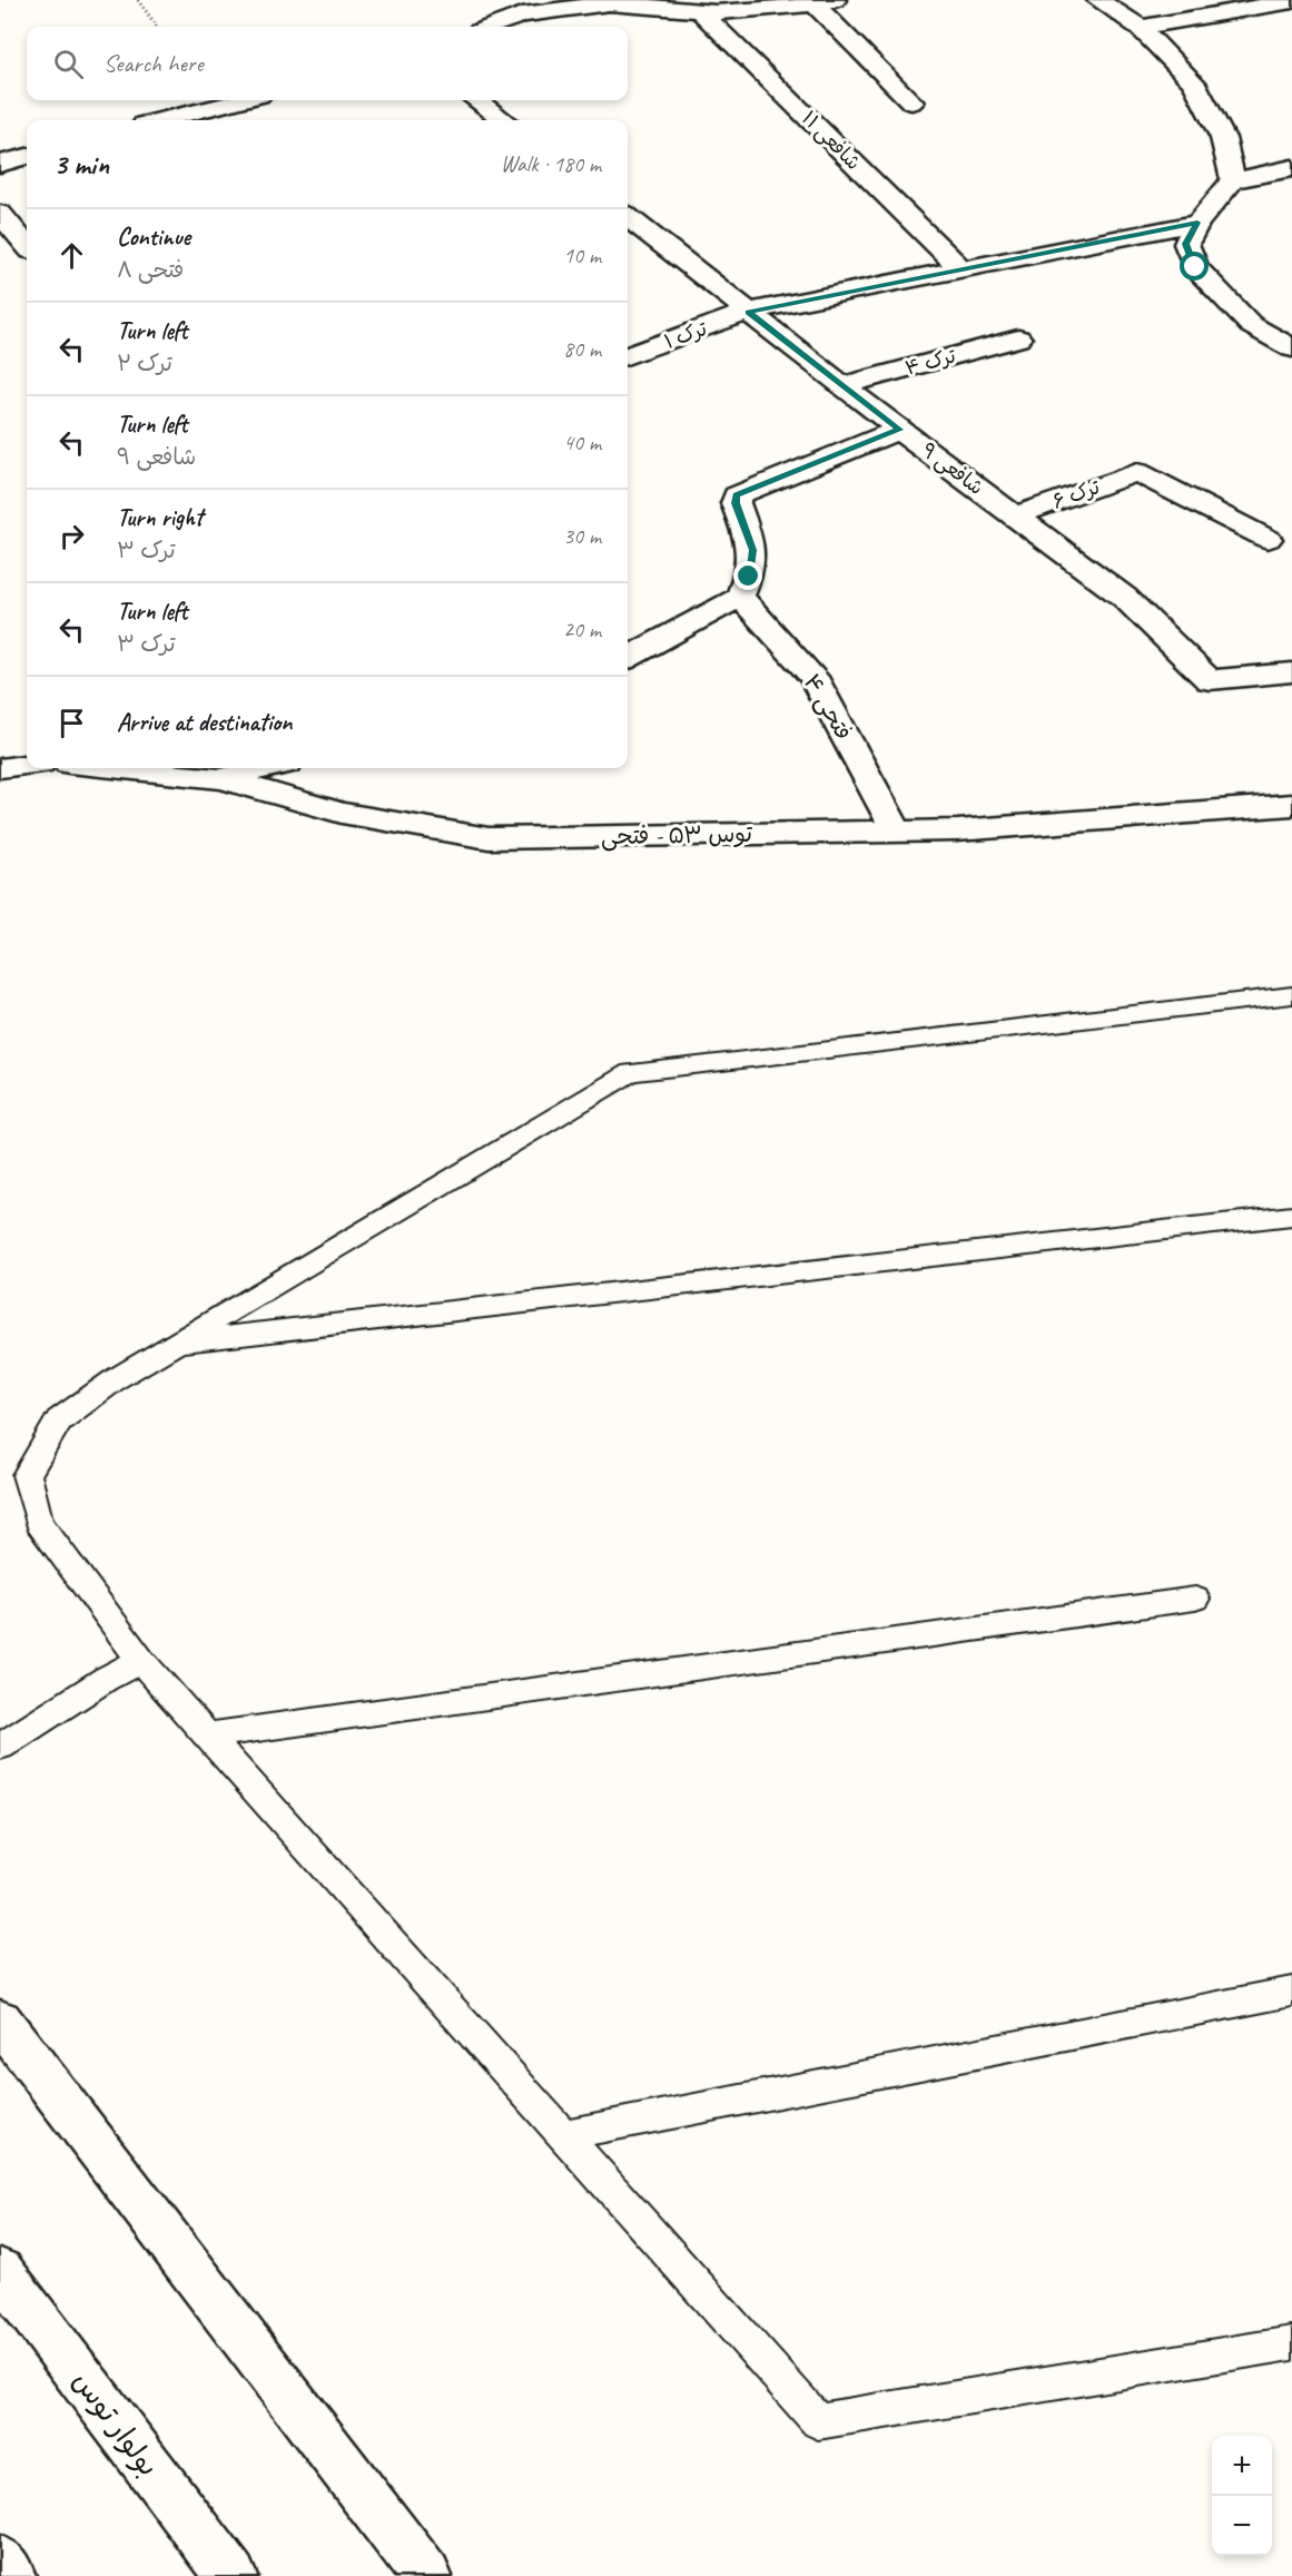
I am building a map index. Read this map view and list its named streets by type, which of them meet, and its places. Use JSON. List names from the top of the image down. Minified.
{"streets":{"street":["شافعی ۱۱","ترک ۱","ترک ۴","شافعی ۹","ترک ۶","فتحی ۴","توس ۵۳ - فتحی","بولوار توس"]},"crossings":[["شافعی ۱۱","ترک ۱"],["ترک ۱","شافعی ۹"],["ترک ۴","شافعی ۹"],["شافعی ۹","ترک ۶"],["فتحی ۴","توس ۵۳ - فتحی"]],"page":{"search":"Search here","heading":["3 min","Walk · 180 m"],"list":[["Continue","فتحی ۸","10 m"],["Turn left","ترک ۲","80 m"],["Turn left","شافعی ۹","40 m"],["Turn right","ترک ۳","30 m"],["Turn left","ترک ۳","20 m"],"Arrive at destination"],"map_buttons":["+","−"]}}
